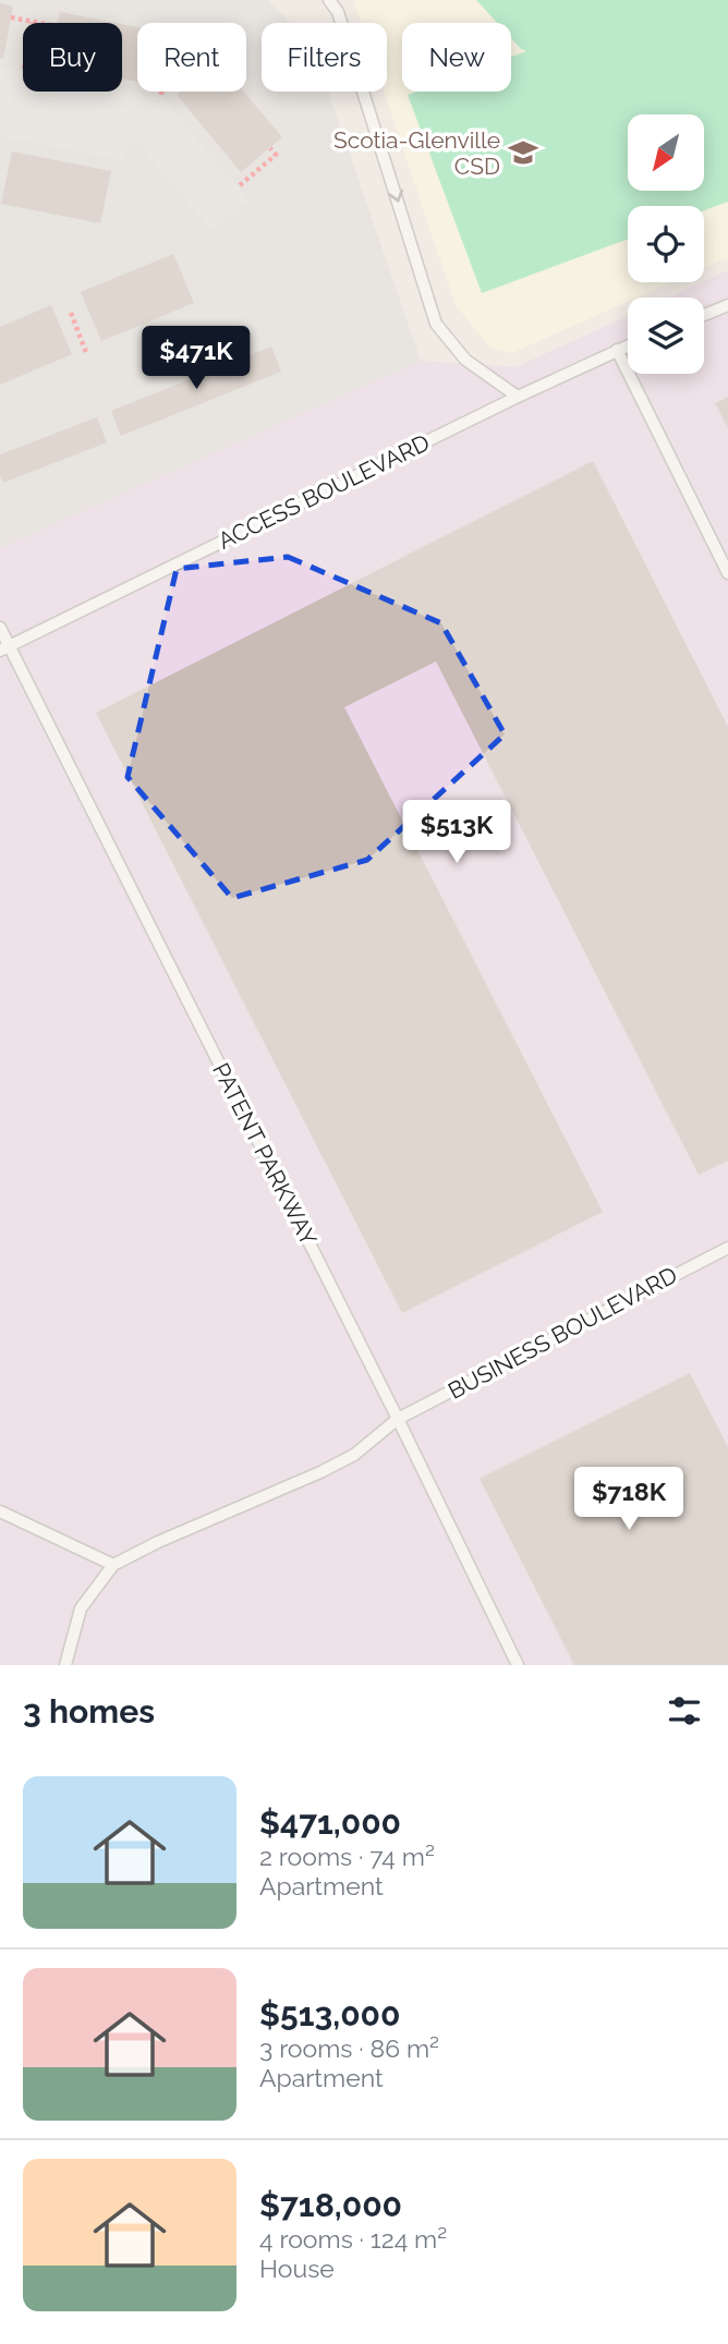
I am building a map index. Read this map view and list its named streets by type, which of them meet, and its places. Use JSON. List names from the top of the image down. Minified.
{"streets":{"lane":["ACCESS BOULEVARD","PATENT PARKWAY","BUSINESS BOULEVARD"]},"crossings":[["ACCESS BOULEVARD","PATENT PARKWAY"],["PATENT PARKWAY","BUSINESS BOULEVARD"]],"places":{"school or university":["Scotia-Glenville CSD"]},"north":"bottom left","page":{"chip":["Buy","Rent","Filters","New"],"price":["$471K","$513K","$718K"],"heading":"3 homes","list":[{"name":"$471,000","note":"2 rooms · 74 m² · Apartment"},{"name":"$513,000","note":"3 rooms · 86 m² · Apartment"},{"name":"$718,000","note":"4 rooms · 124 m² · House"}]}}
